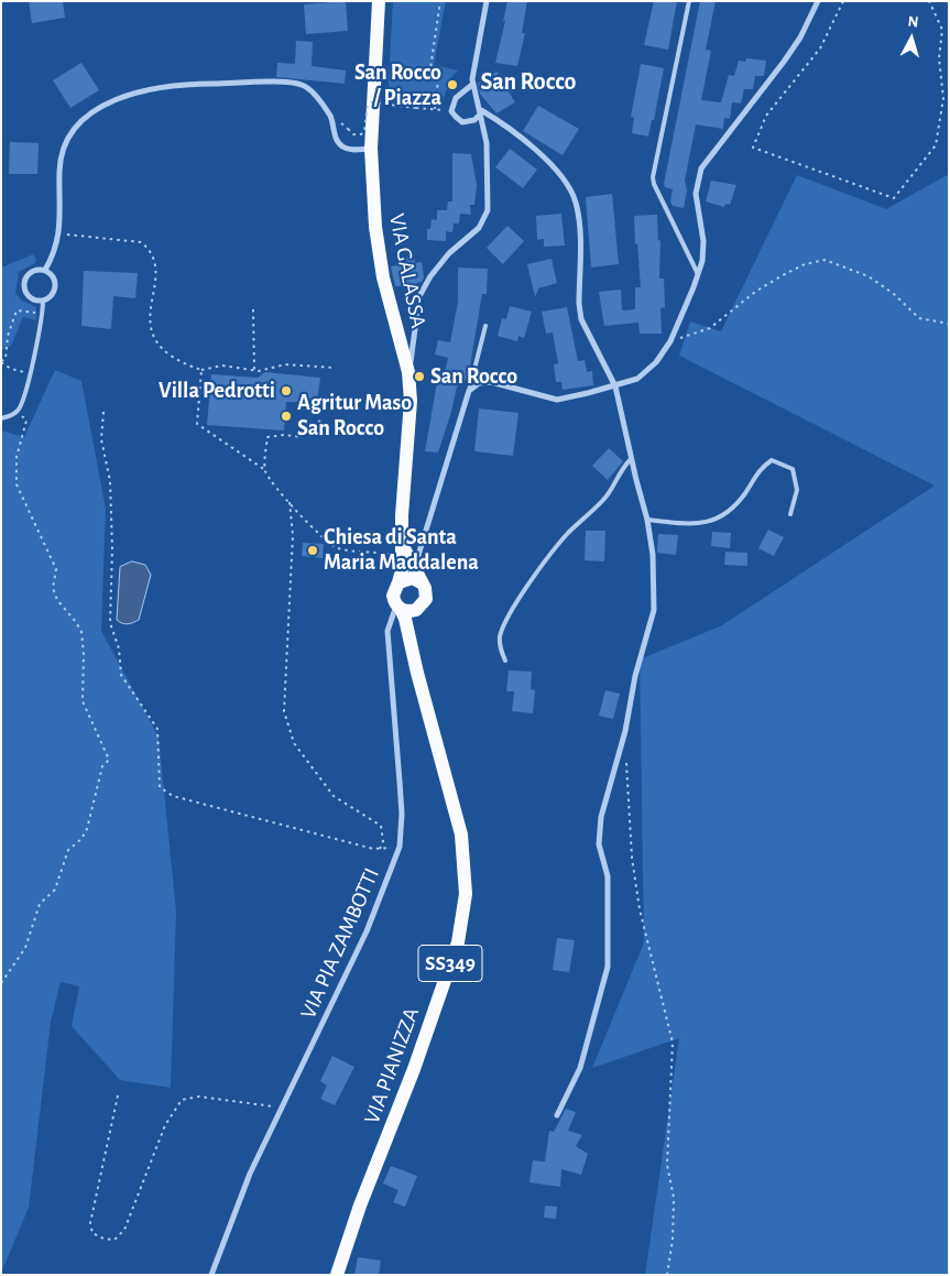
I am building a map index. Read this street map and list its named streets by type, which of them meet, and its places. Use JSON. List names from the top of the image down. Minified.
{"streets":{"main road":["VIA GALASSA","SS349","VIA PIANIZZA"],"street":["VIA PIA ZAMBOTTI"]},"crossings":[["VIA GALASSA","VIA PIA ZAMBOTTI"],["VIA GALASSA","VIA PIANIZZA"],["VIA PIA ZAMBOTTI","VIA PIANIZZA"]],"districts":["San Rocco"],"places":["San Rocco / Piazza","San Rocco","Villa Pedrotti","Agritur Maso San Rocco","Chiesa di Santa Maria Maddalena"],"north":"top"}
